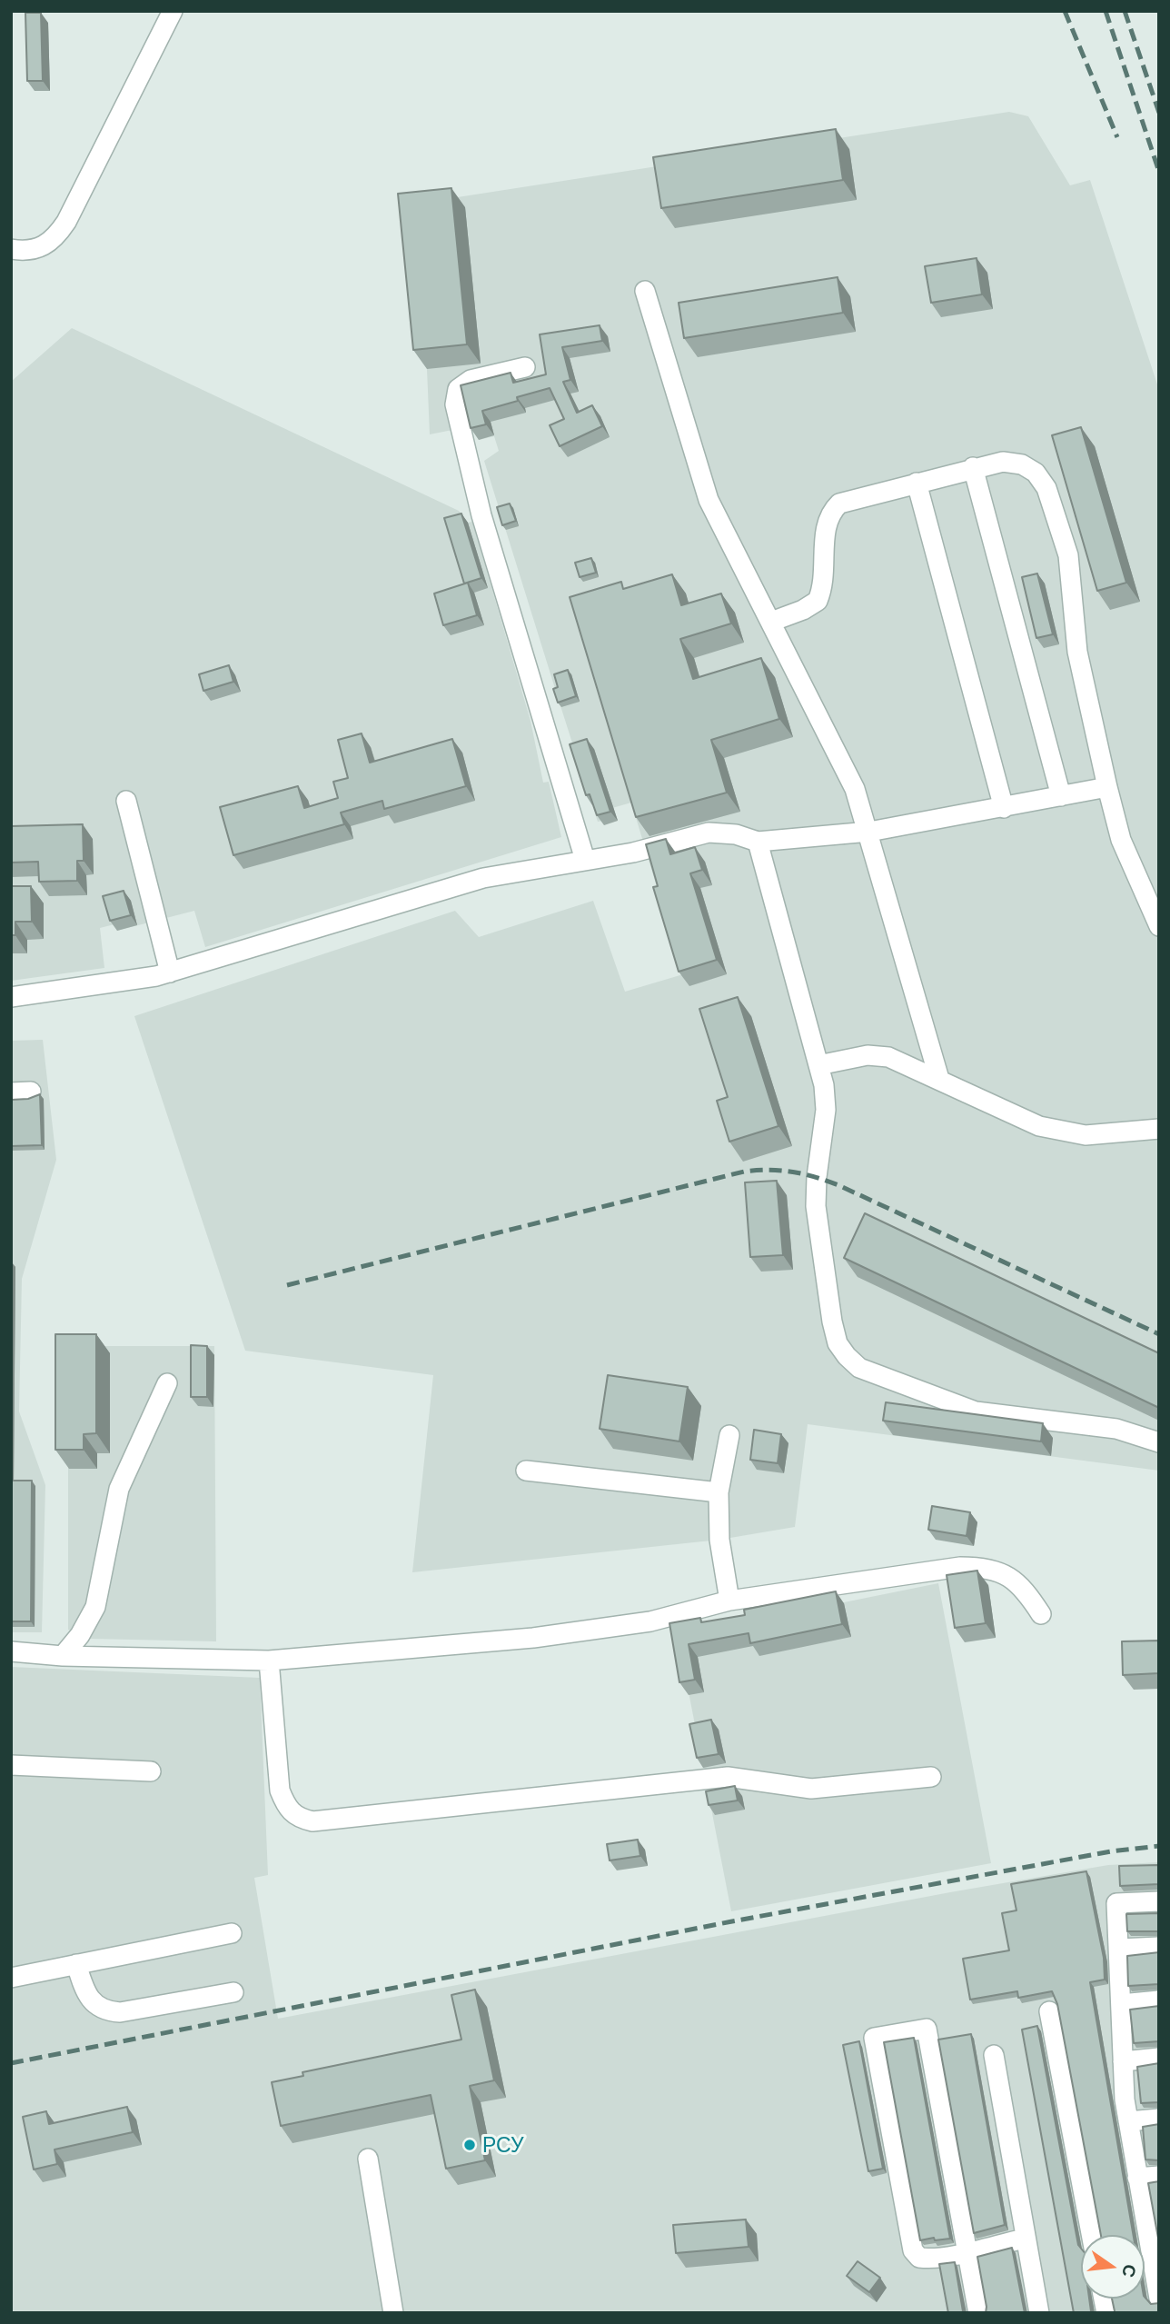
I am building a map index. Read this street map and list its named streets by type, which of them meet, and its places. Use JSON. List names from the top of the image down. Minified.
{"places":["РСУ"],"north":"right"}
